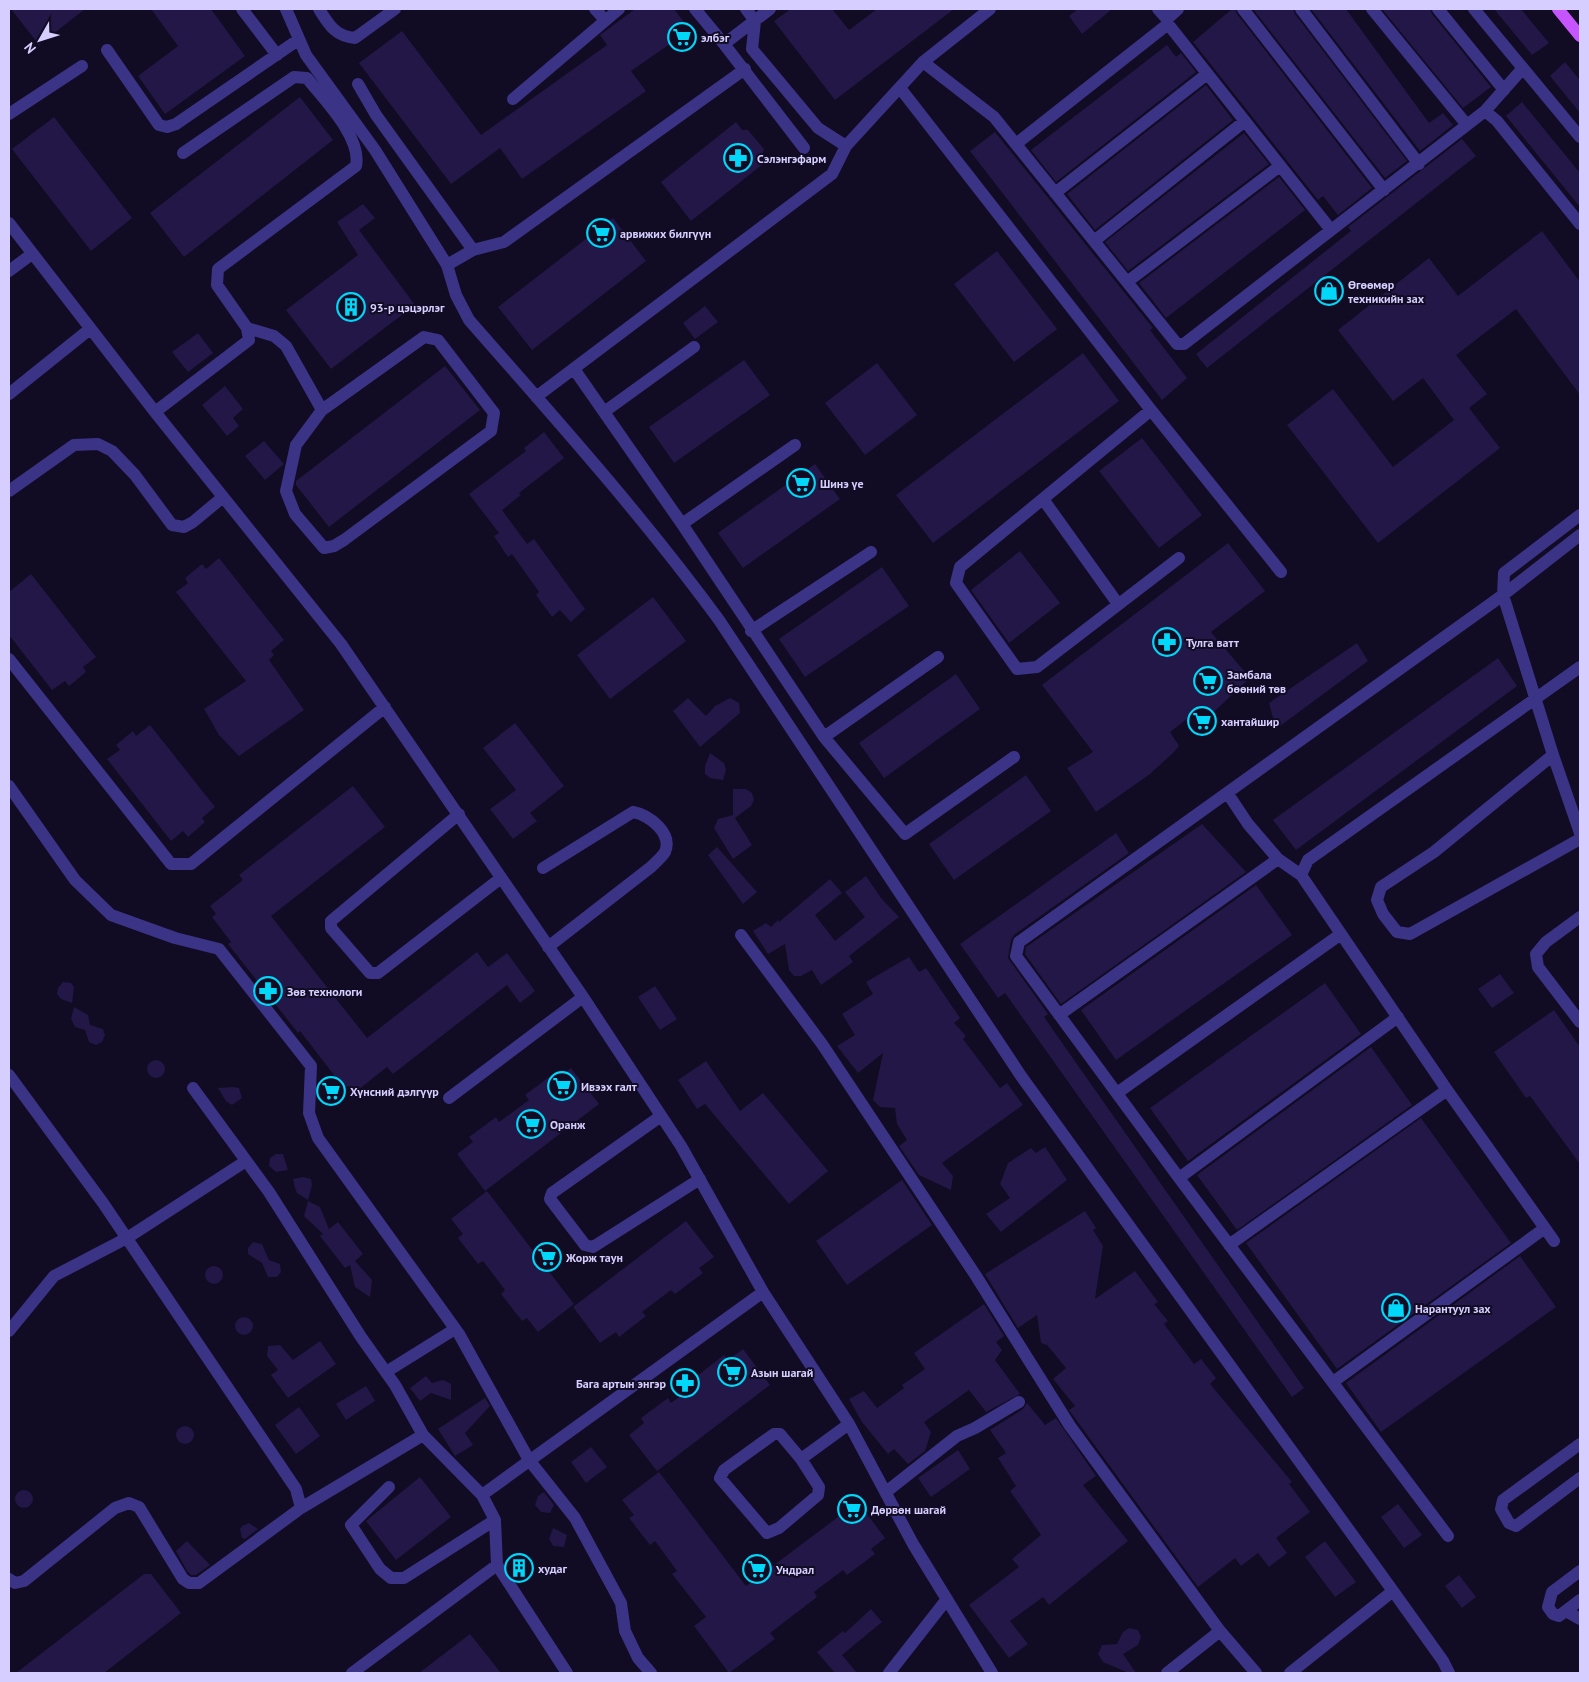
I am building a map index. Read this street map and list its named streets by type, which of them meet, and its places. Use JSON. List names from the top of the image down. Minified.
{"places":{"supermarket":["элбэг","арвижих билгүүн","Шинэ үе","Замбала бөөний төв","хантайшир","Ивээх галт","Хүнсний дэлгүүр","Оранж","Жорж таун","Азын шагай","Дөрвөн шагай","Ундрал"],"pharmacy":["Сэлэнгэфарм","Тулга ватт","Зөв технологи","Бага артын энгэр"],"shop":["Өгөөмөр техникийн зах","Нарантуул зах"],"building":["93-р цэцэрлэг","худаг"]},"north":"bottom left"}
